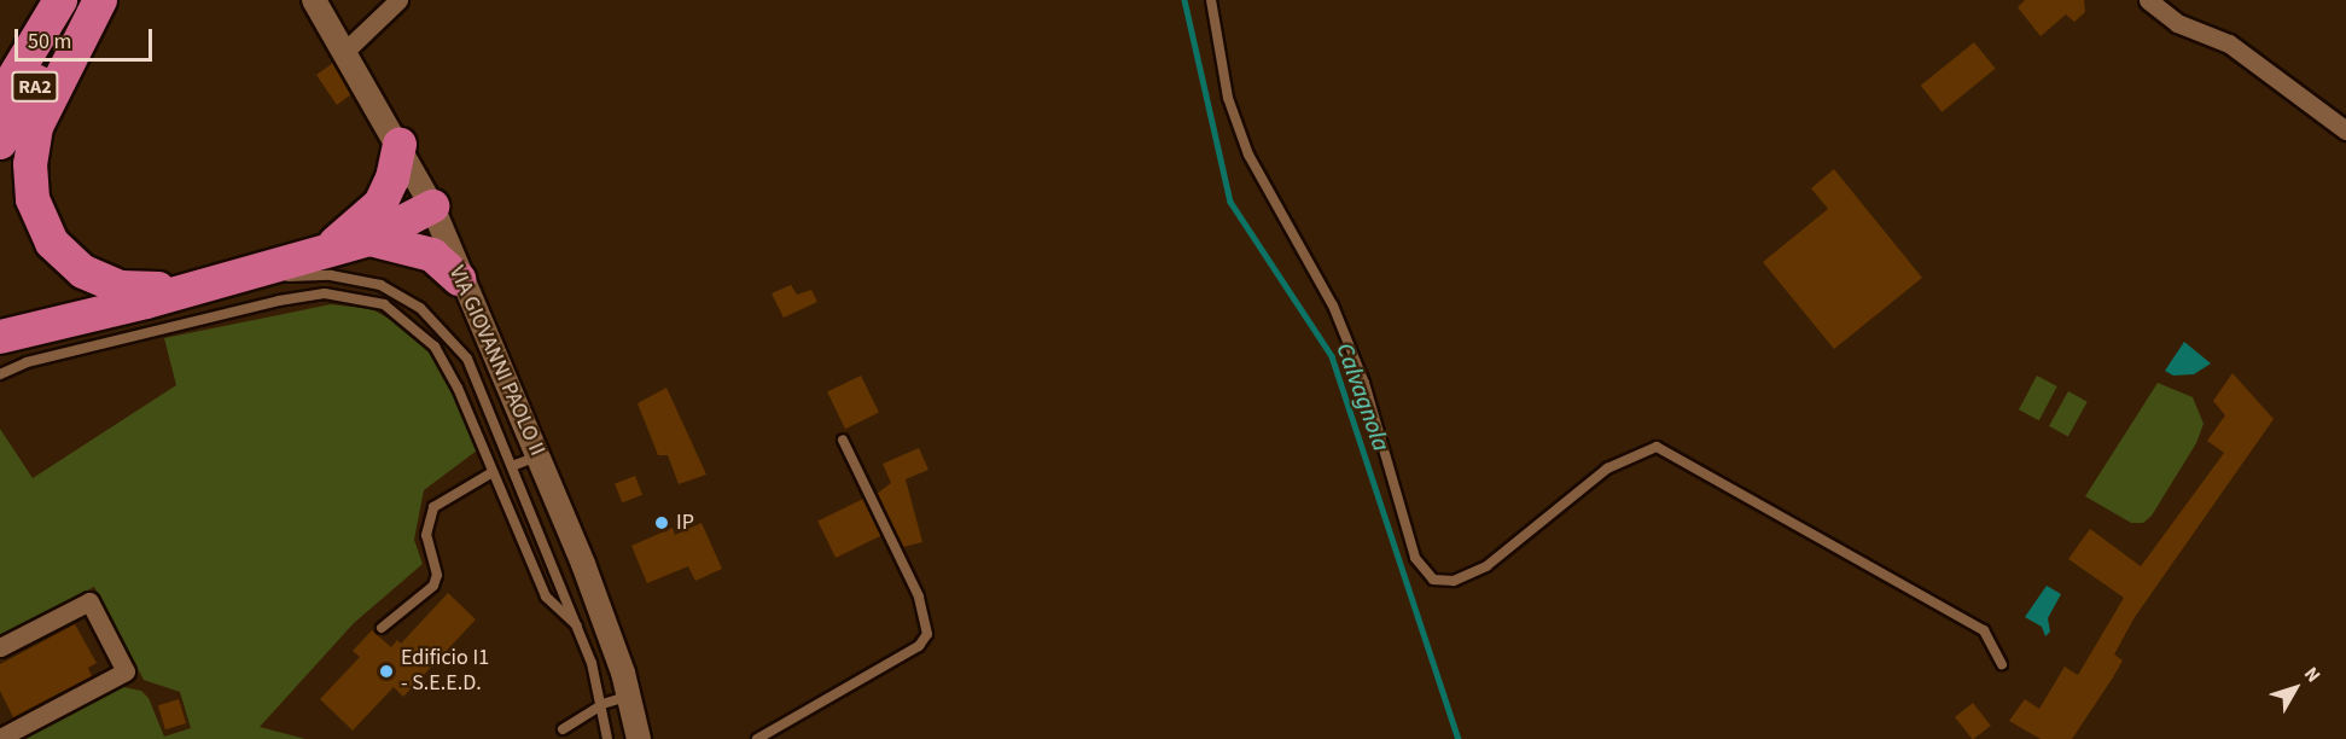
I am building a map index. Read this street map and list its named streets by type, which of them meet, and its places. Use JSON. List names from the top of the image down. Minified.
{"streets":{"highway":["RA2"],"street":["VIA GIOVANNI PAOLO II"]},"water":["Calvagnola"],"places":["IP","Edificio I1 - S.E.E.D."],"scale_bar":"50 m","north":"top right"}
